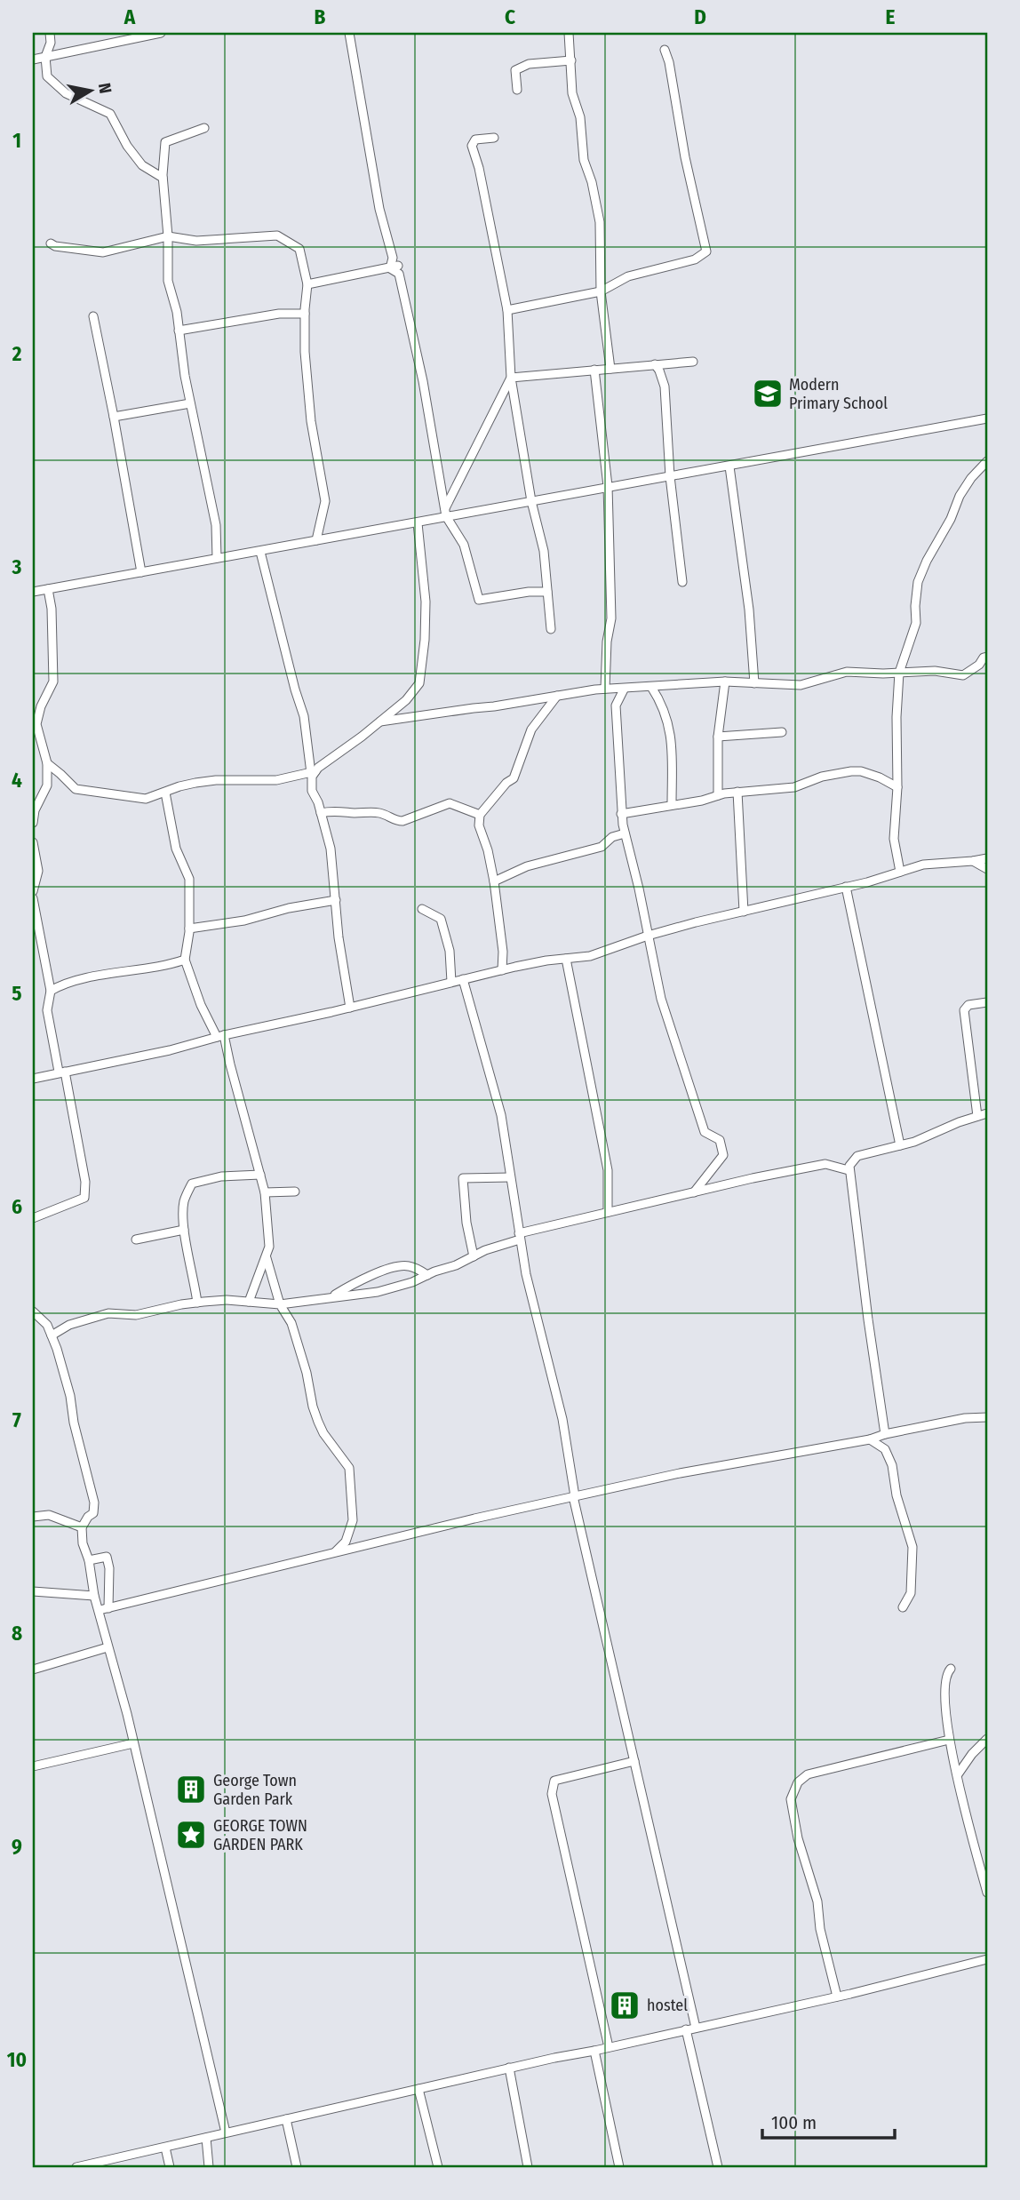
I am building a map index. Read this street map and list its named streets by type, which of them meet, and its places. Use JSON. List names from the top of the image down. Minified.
{"places":{"school or university":["Modern Primary School"],"building":["George Town Garden Park","hostel"],"place":["GEORGE TOWN GARDEN PARK"]},"scale_bar":"100 m","north":"right","grid":{"columns":["A","B","C","D","E"],"rows":["1","2","3","4","5","6","7","8","9","10"]}}
